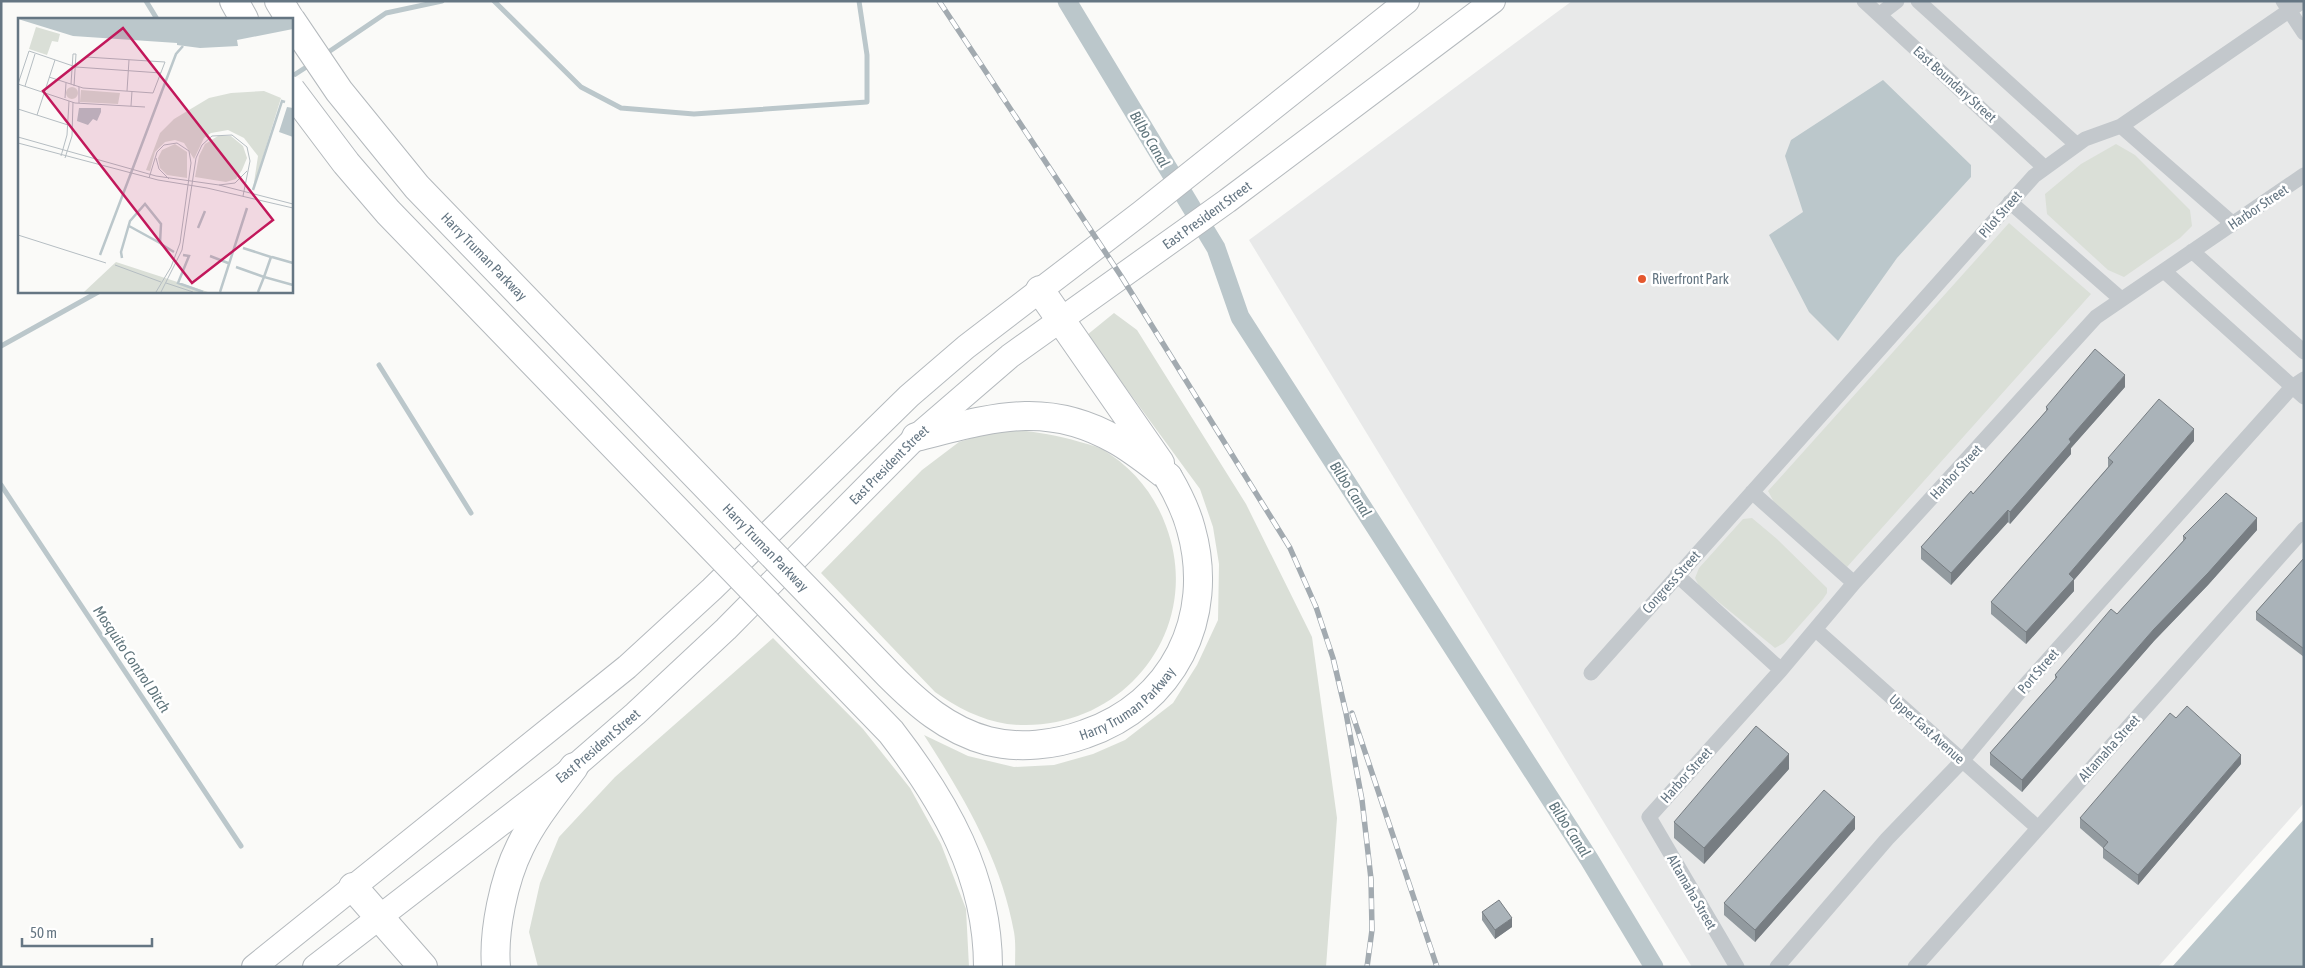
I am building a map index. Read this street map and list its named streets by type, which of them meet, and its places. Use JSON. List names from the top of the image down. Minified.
{"streets":{"highway":["Harry Truman Parkway"],"main road":["East President Street"],"street":["East Boundary Street","Harbor Street","Pilot Street","Congress Street","Port Street","Upper East Avenue","Altamaha Street"]},"crossings":[["East Boundary Street","Pilot Street"],["Harbor Street","Upper East Avenue"],["Harbor Street","Altamaha Street"],["Pilot Street","Congress Street"],["East President Street","Harry Truman Parkway"],["Port Street","Upper East Avenue"],["Upper East Avenue","Altamaha Street"]],"water":["Bilbo Canal","Mosquito Control Ditch"],"places":["Riverfront Park"],"scale_bar":"50 m"}
